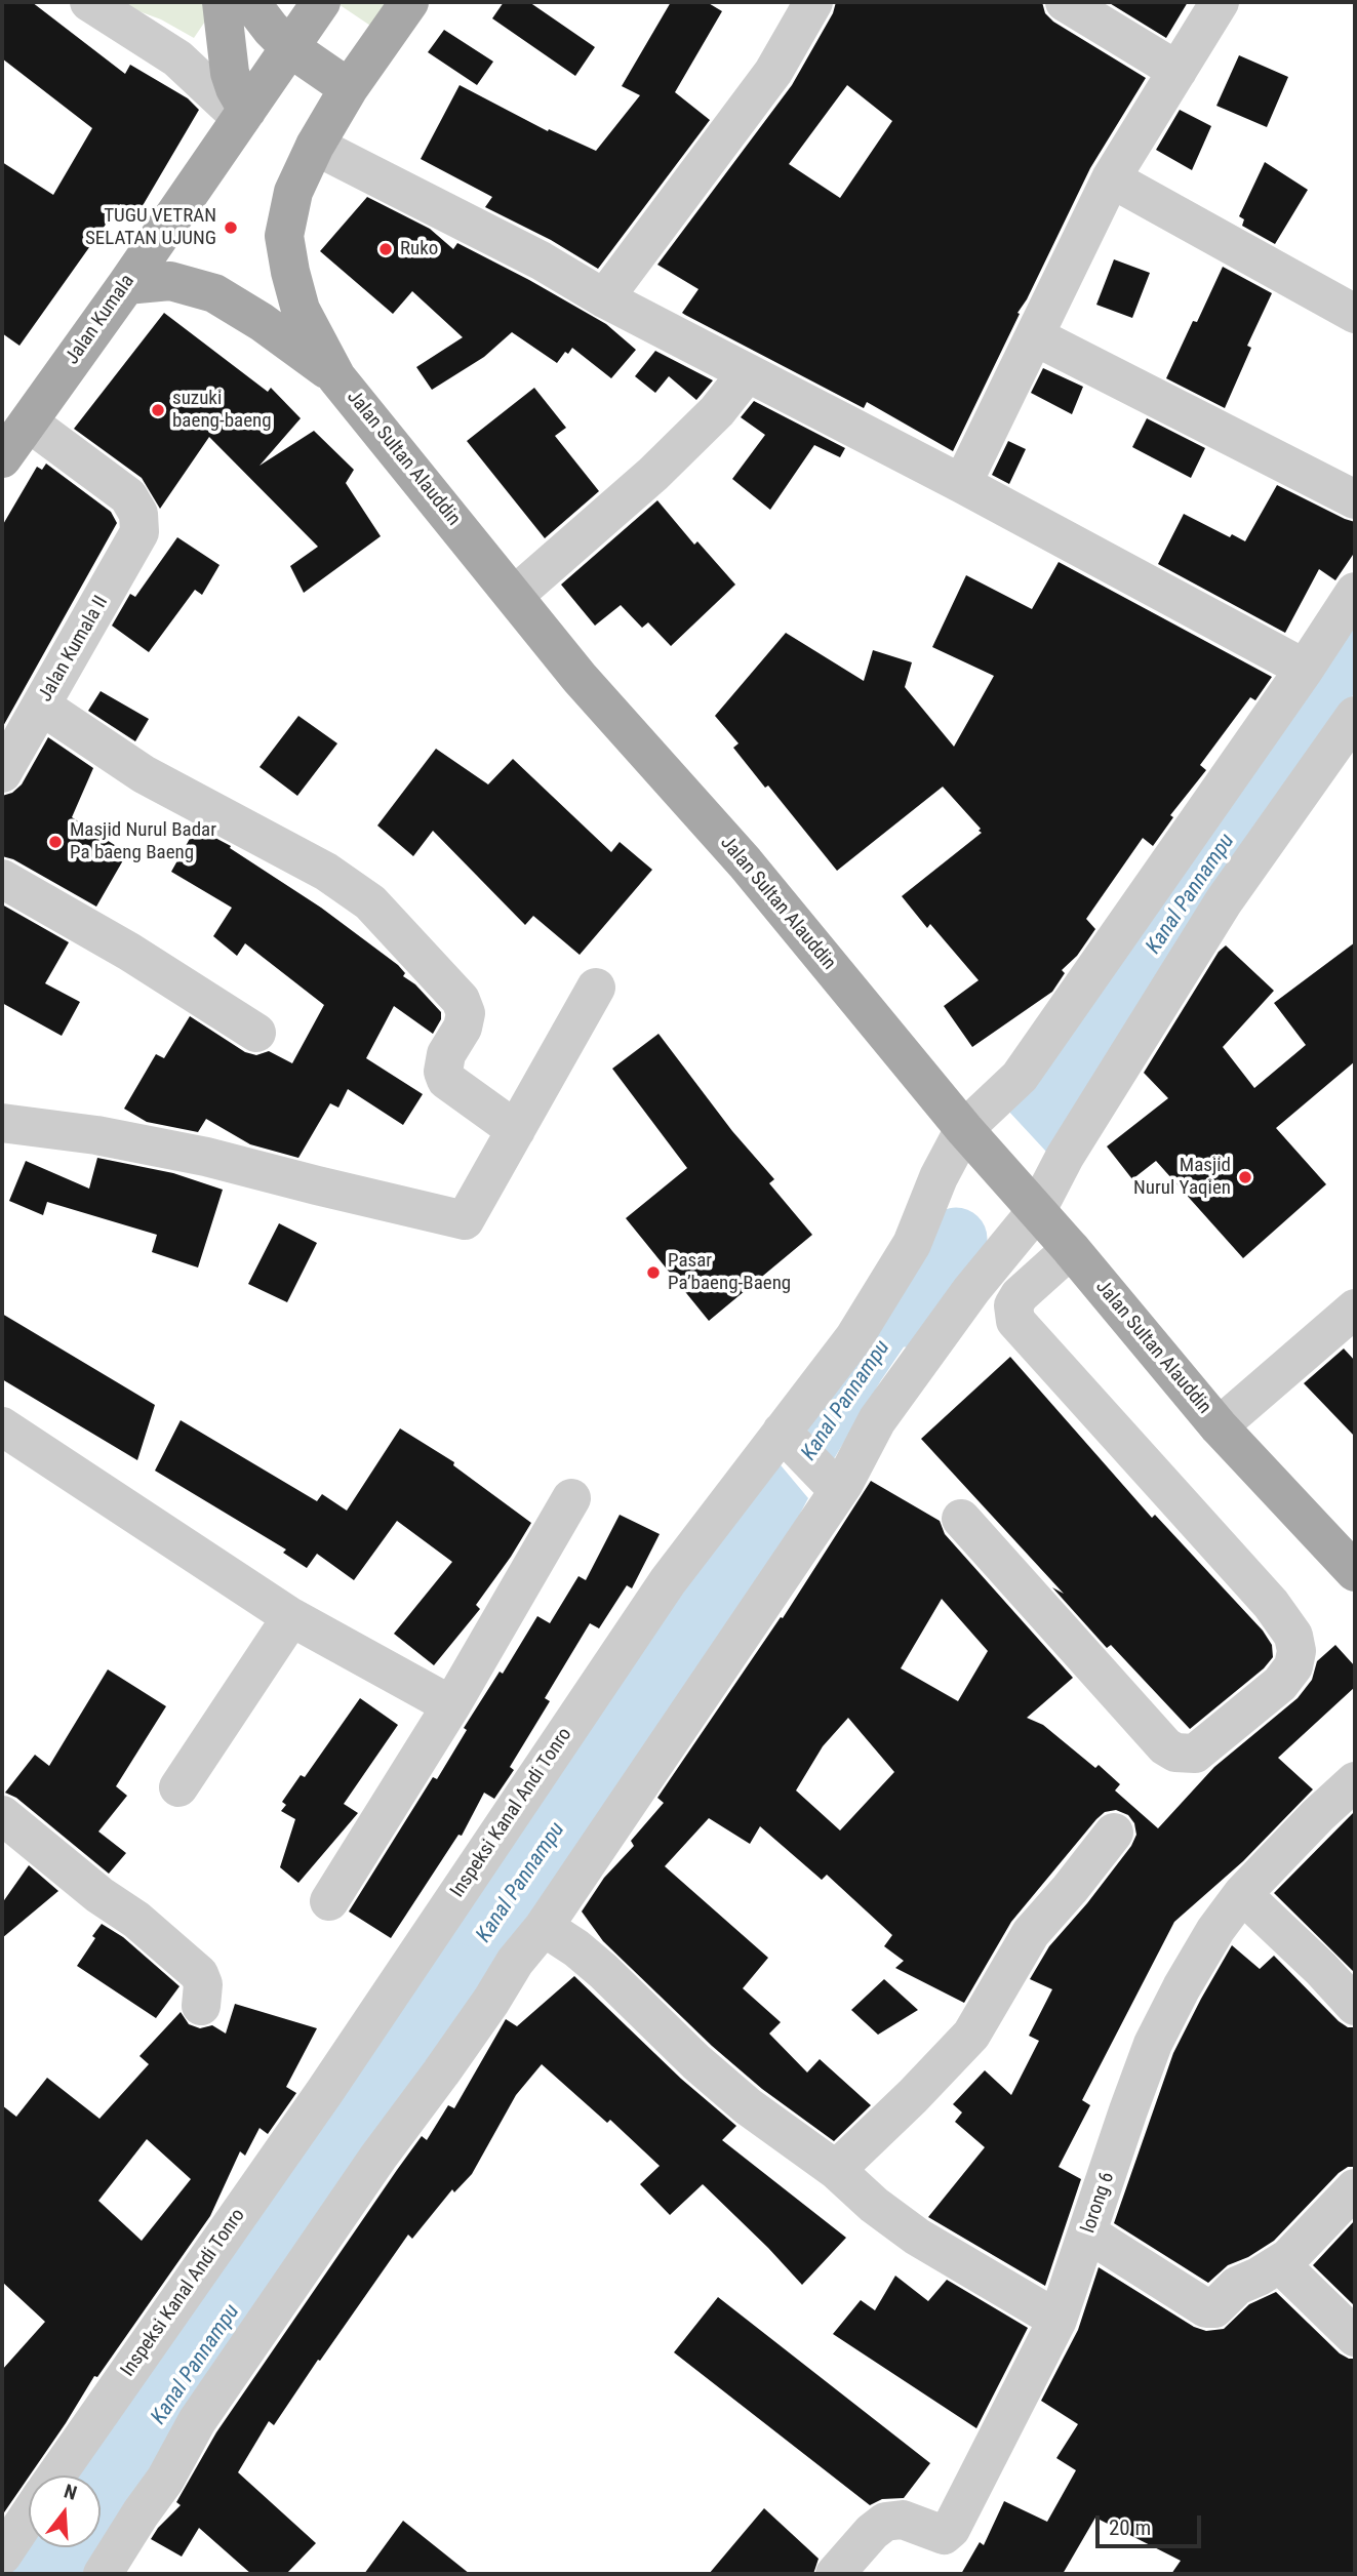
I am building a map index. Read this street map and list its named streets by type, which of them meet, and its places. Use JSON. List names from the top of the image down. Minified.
{"streets":{"main road":["Jalan Kumala","Jalan Sultan Alauddin"],"street":["Jalan Kumala II","Inspeksi Kanal Andi Tonro","lorong 6"]},"crossings":[["Jalan Kumala","Jalan Kumala II"],["Jalan Sultan Alauddin","Inspeksi Kanal Andi Tonro"]],"water":["Kanal Pannampu"],"places":["TUGU VETRAN SELATAN UJUNG","Ruko","suzuki baeng-baeng","Masjid Nurul Badar Pa baeng Baeng","Masjid Nurul Yaqien","Pasar Paʼbaeng-Baeng"],"scale_bar":"20 m","north":"top"}
